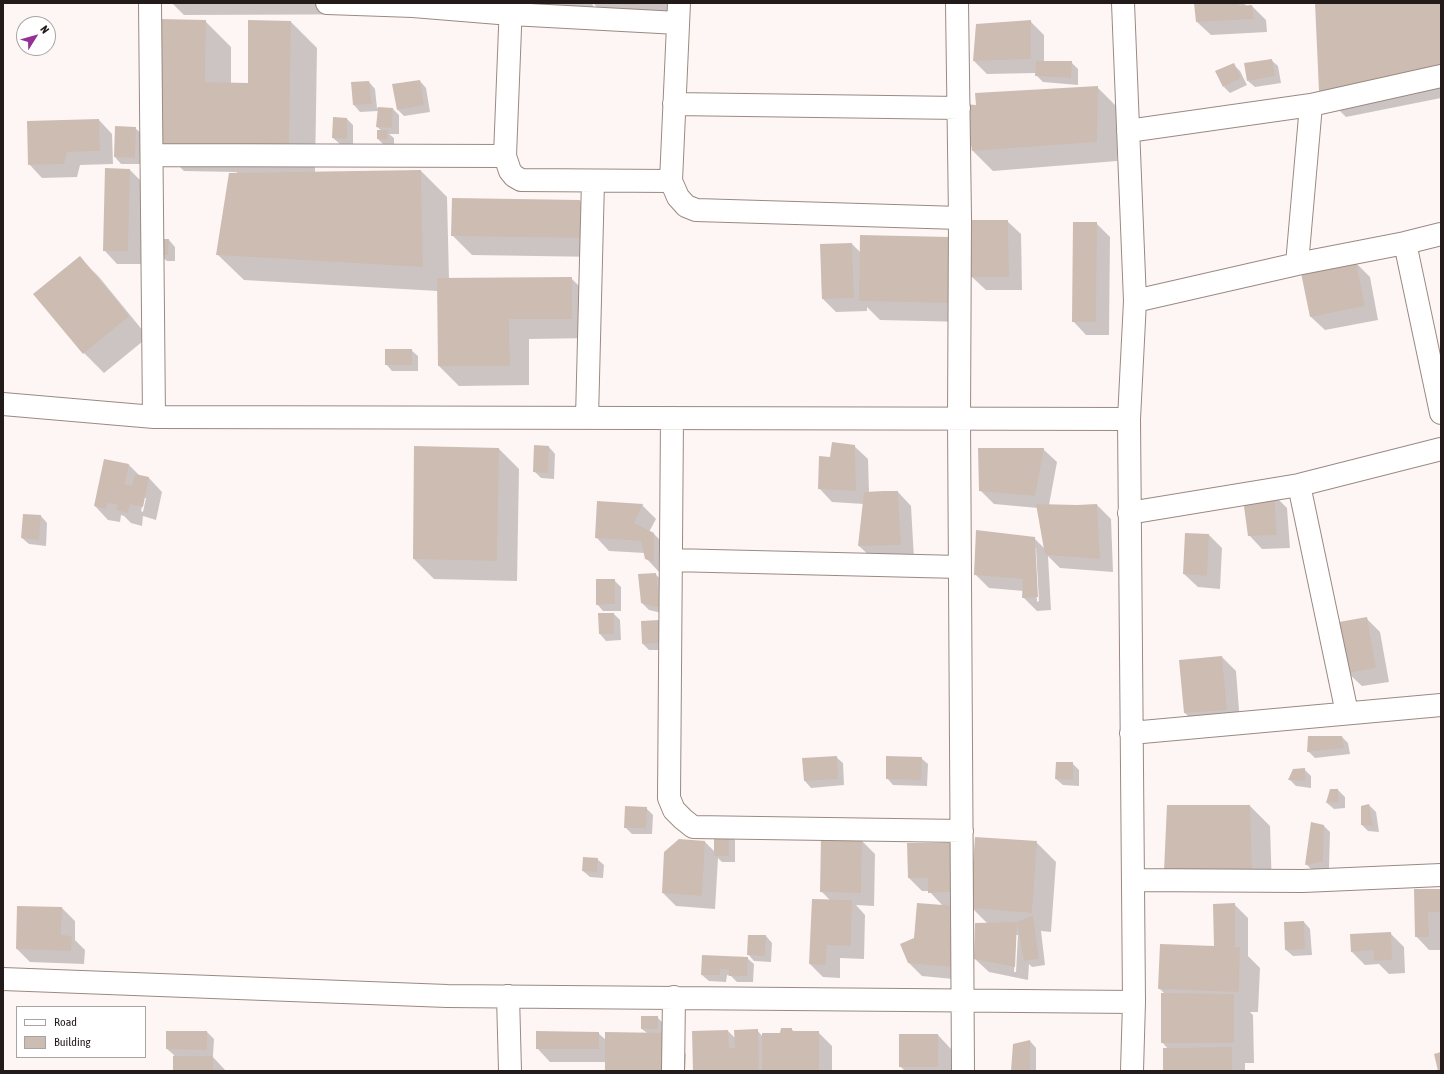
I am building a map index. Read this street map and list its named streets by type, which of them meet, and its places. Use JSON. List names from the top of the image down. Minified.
{"legend":["Road","Building"],"north":"top right"}
